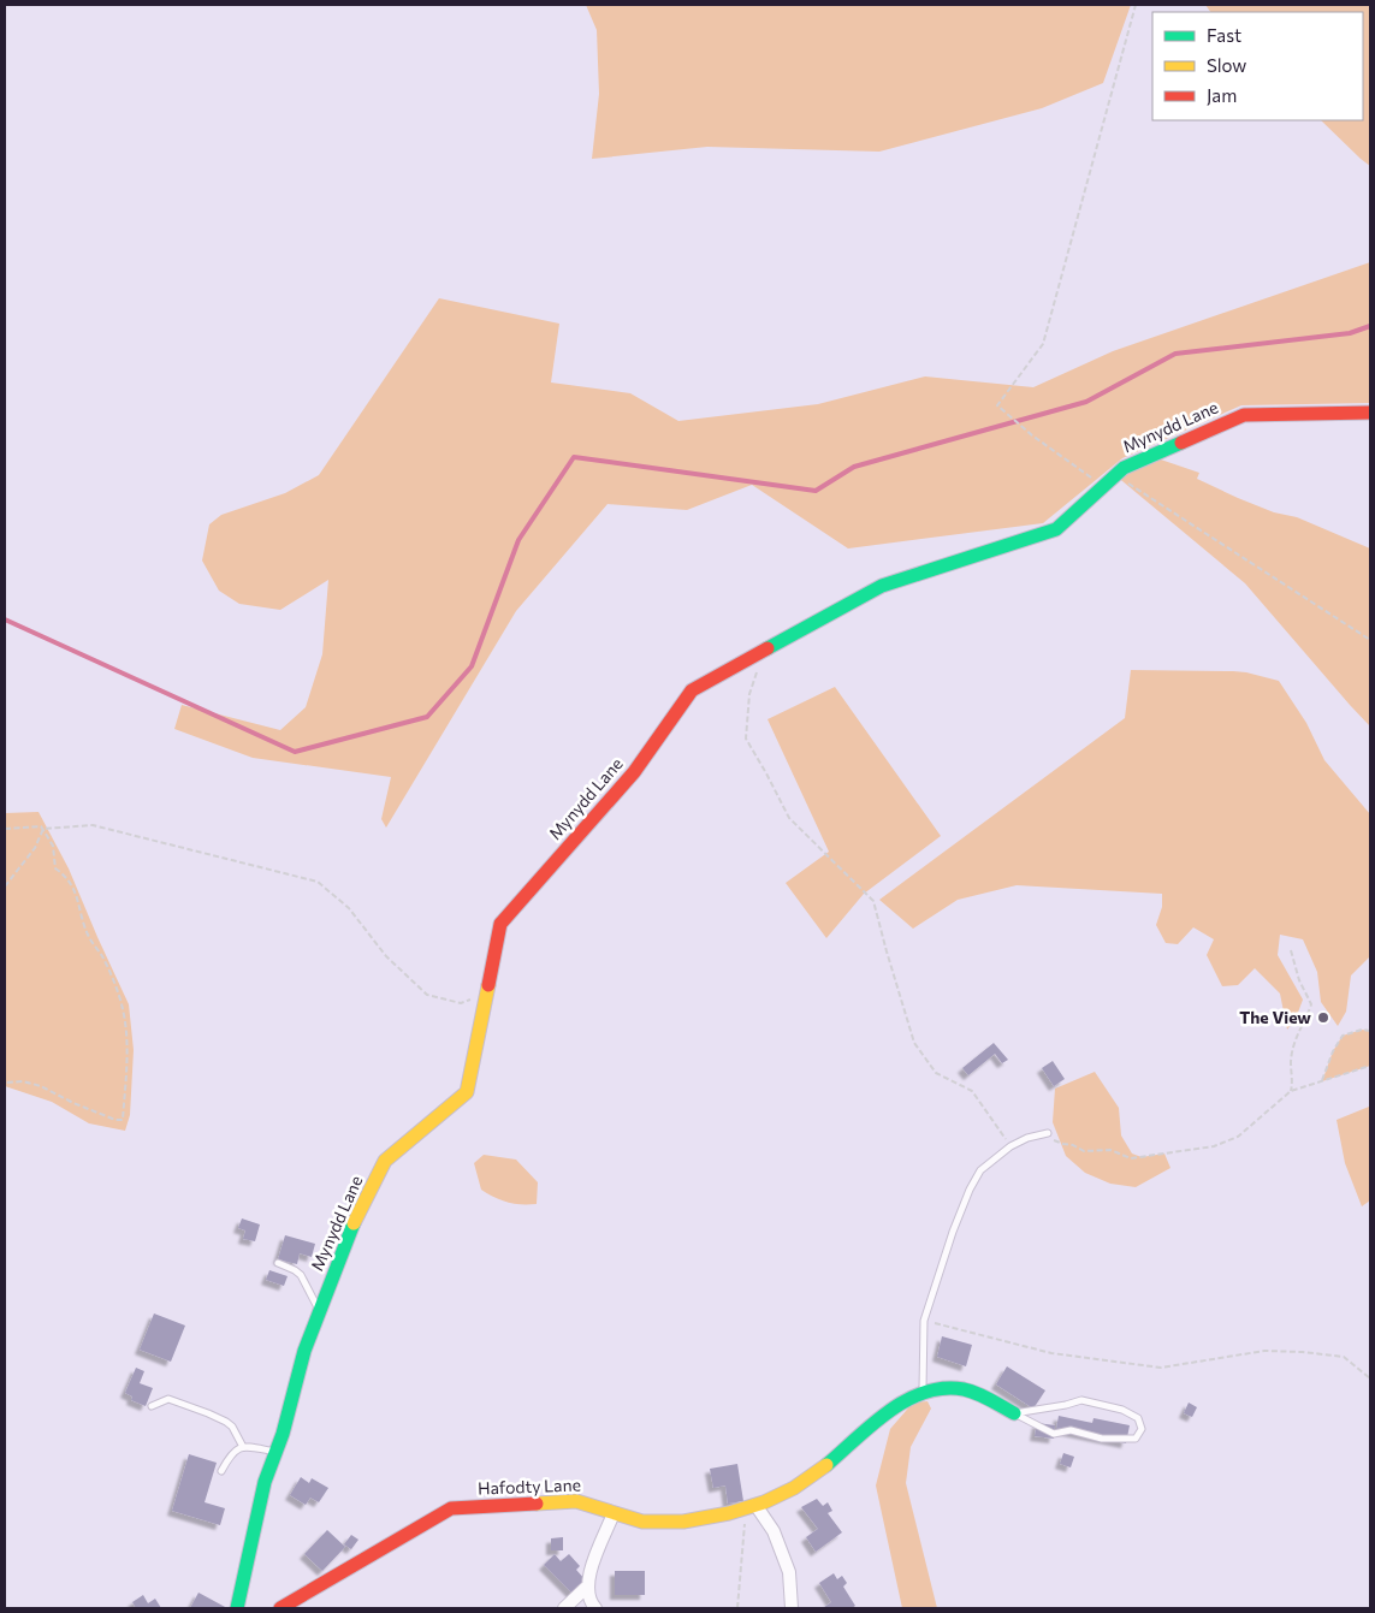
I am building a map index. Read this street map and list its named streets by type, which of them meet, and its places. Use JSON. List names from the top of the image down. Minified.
{"streets":{"street":["Mynydd Lane","Hafodty Lane"]},"places":["The View"],"legend":["Fast","Slow","Jam"]}
